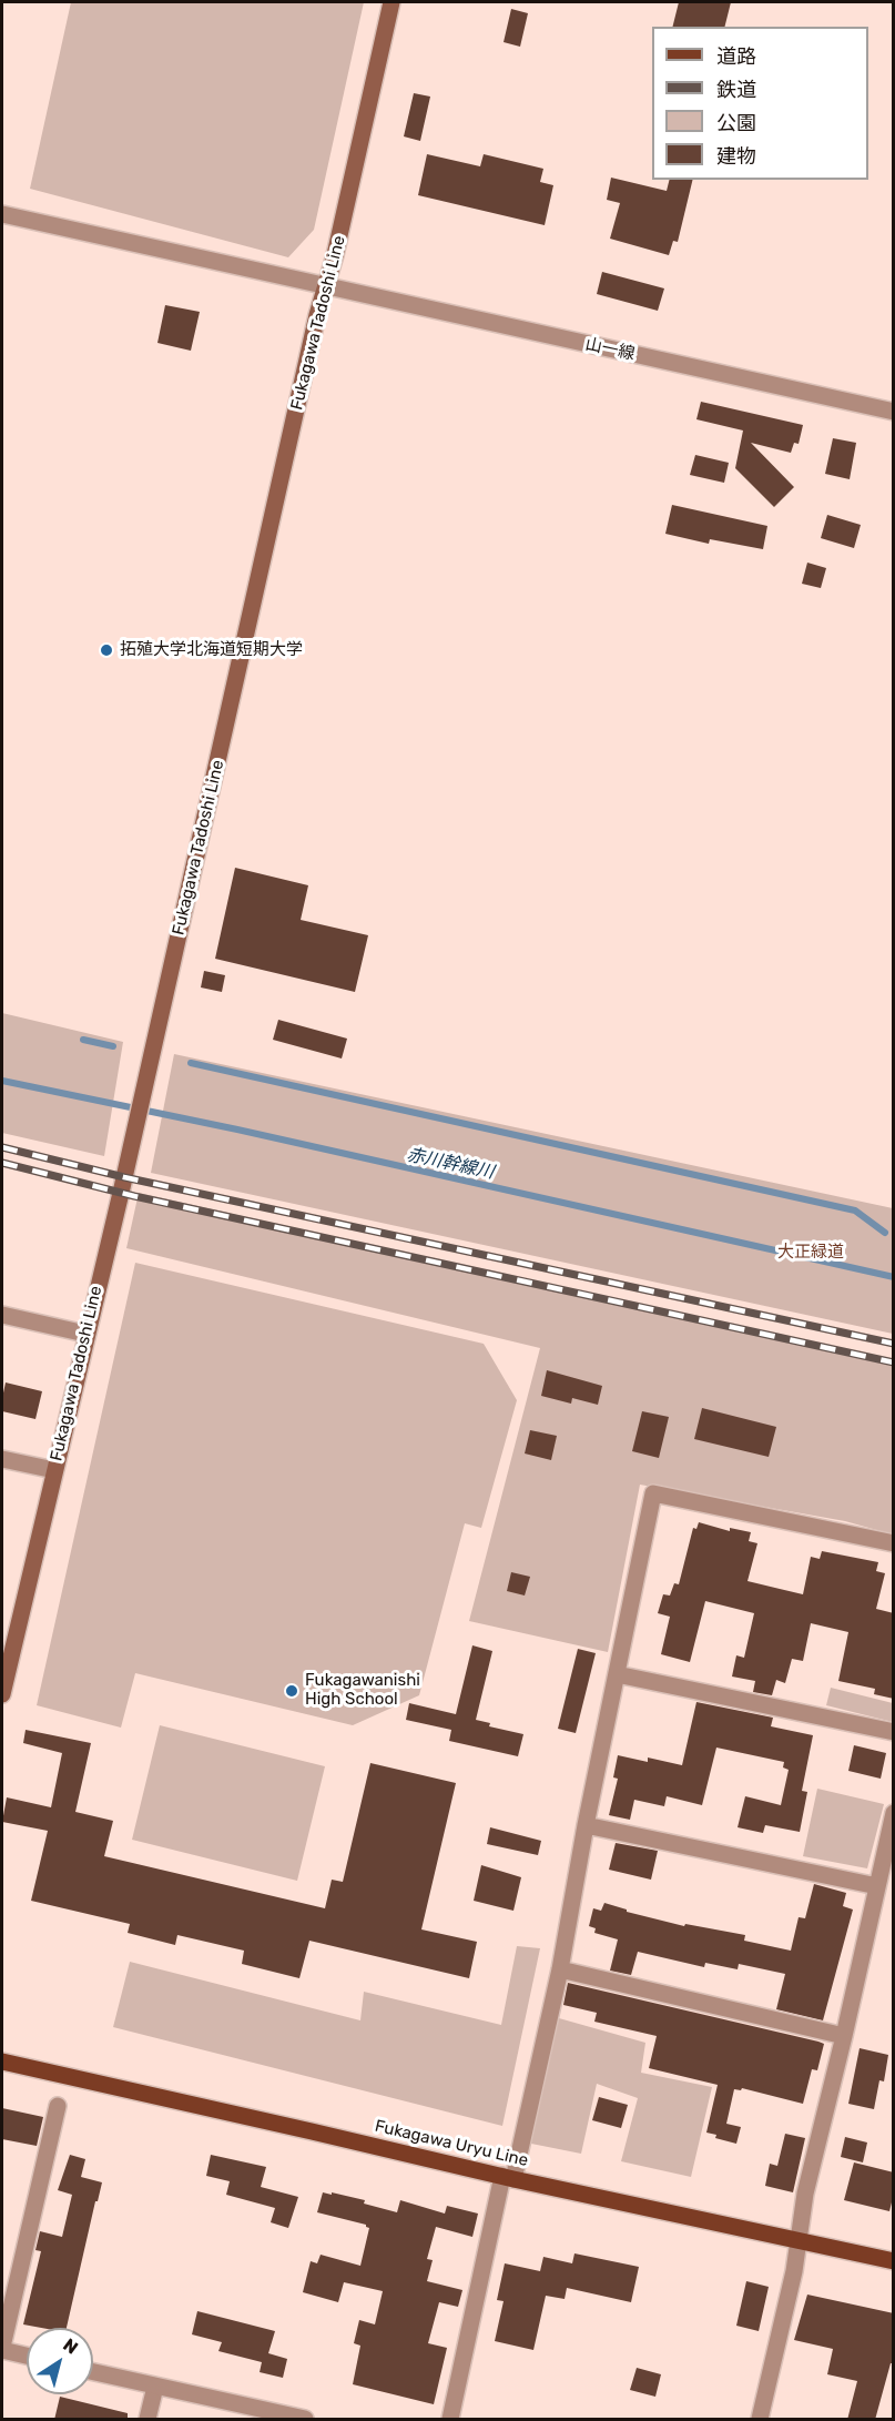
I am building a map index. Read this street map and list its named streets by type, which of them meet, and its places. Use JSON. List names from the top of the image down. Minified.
{"streets":{"main road":["Fukagawa Tadoshi Line","Fukagawa Uryu Line"],"street":["山一線"]},"crossings":[["Fukagawa Tadoshi Line","山一線"]],"water":["赤川幹線川"],"parks":["大正緑道"],"places":["拓殖大学北海道短期大学","Fukagawanishi High School"],"legend":["道路","鉄道","公園","建物"],"north":"top right"}
